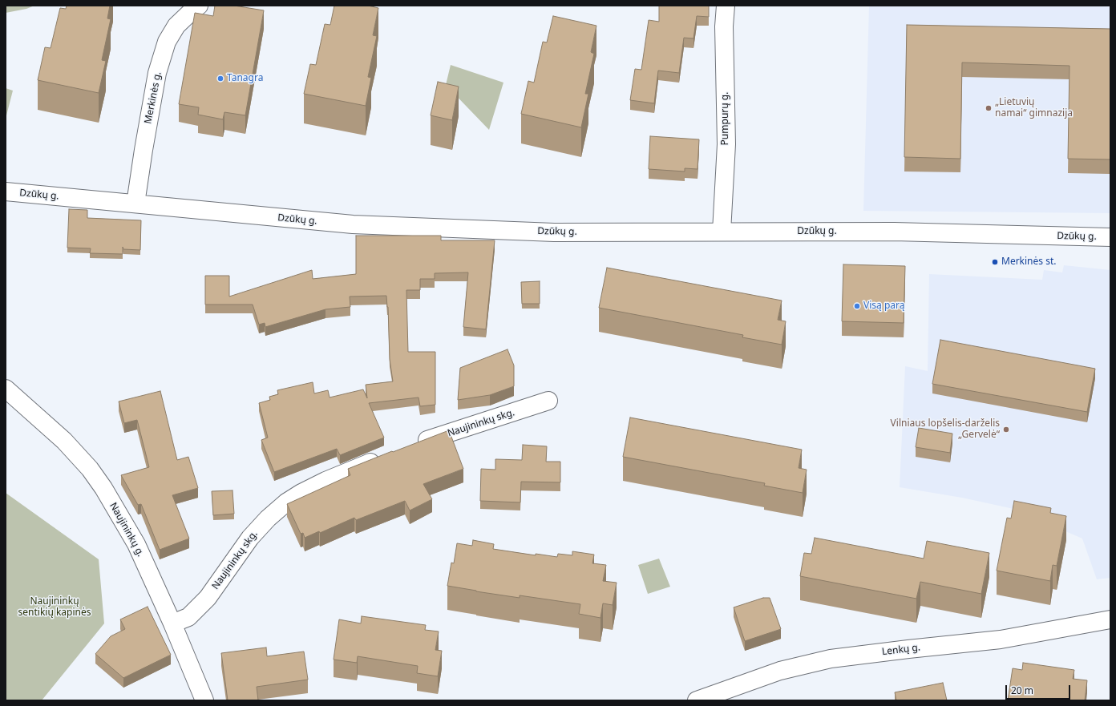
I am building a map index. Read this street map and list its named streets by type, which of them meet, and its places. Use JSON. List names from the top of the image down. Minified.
{"streets":{"street":["Merkinės g.","Pumpurų g.","Dzūkų g.","Naujininkų skg.","Naujininkų g.","Lenkų g."]},"crossings":[["Merkinės g.","Dzūkų g."],["Pumpurų g.","Dzūkų g."],["Naujininkų skg.","Naujininkų g."]],"parks":["Naujininkų sentikių kapinės"],"places":["Tanagra","„Lietuvių namai“ gimnazija","Merkinės st.","Visą parą","Vilniaus lopšelis-darželis „Gervelė“"],"scale_bar":"20 m"}
